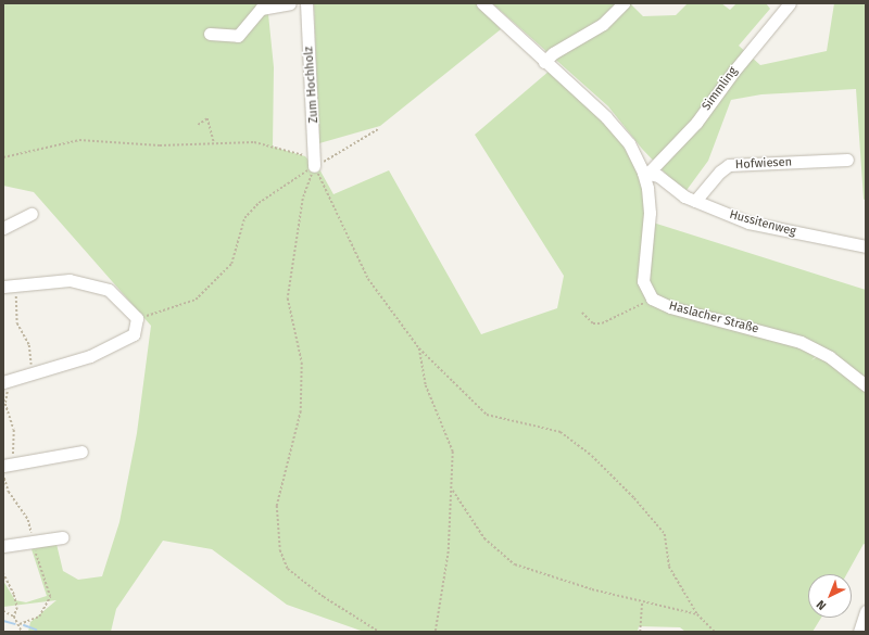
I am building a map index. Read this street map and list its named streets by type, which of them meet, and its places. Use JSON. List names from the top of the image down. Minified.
{"streets":{"street":["Zum Hochholz","Simmling","Hofwiesen","Hussitenweg","Haslacher Straße"]},"crossings":[["Simmling","Hussitenweg"],["Hofwiesen","Hussitenweg"]],"north":"bottom left"}
